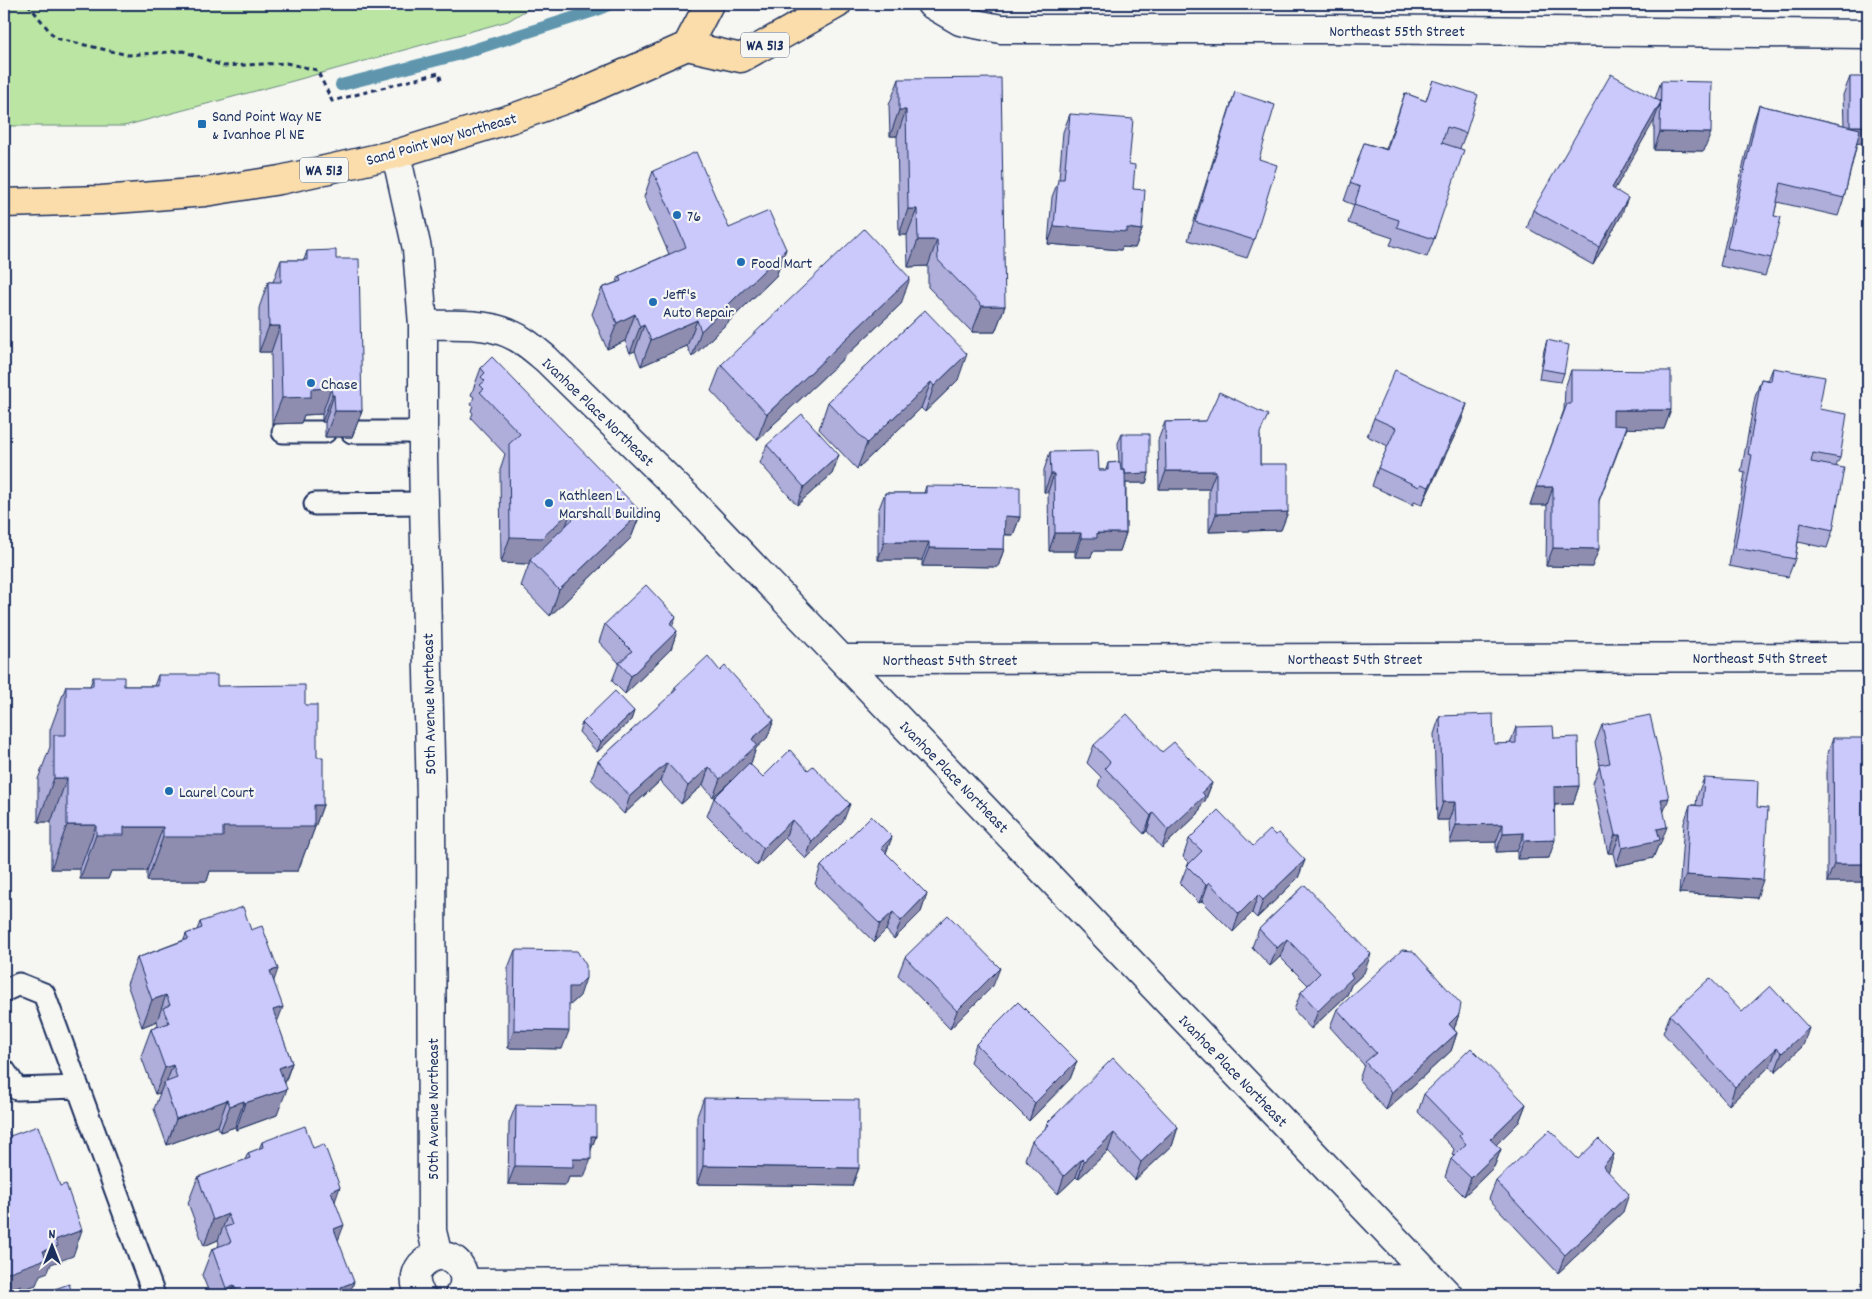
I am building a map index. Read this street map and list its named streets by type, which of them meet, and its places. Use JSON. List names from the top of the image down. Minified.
{"streets":{"main road":["WA 513","Sand Point Way Northeast"],"street":["Northeast 55th Street","Ivanhoe Place Northeast","Northeast 54th Street","50th Avenue Northeast"]},"crossings":[["WA 513","Sand Point Way Northeast"],["Sand Point Way Northeast","50th Avenue Northeast"],["Ivanhoe Place Northeast","Northeast 54th Street"],["Ivanhoe Place Northeast","50th Avenue Northeast"]],"places":{"transit":["Sand Point Way NE & Ivanhoe Pl NE"],"other":["76","Food Mart","Jeff's Auto Repair","Chase","Kathleen L. Marshall Building","Laurel Court"]},"north":"top"}
